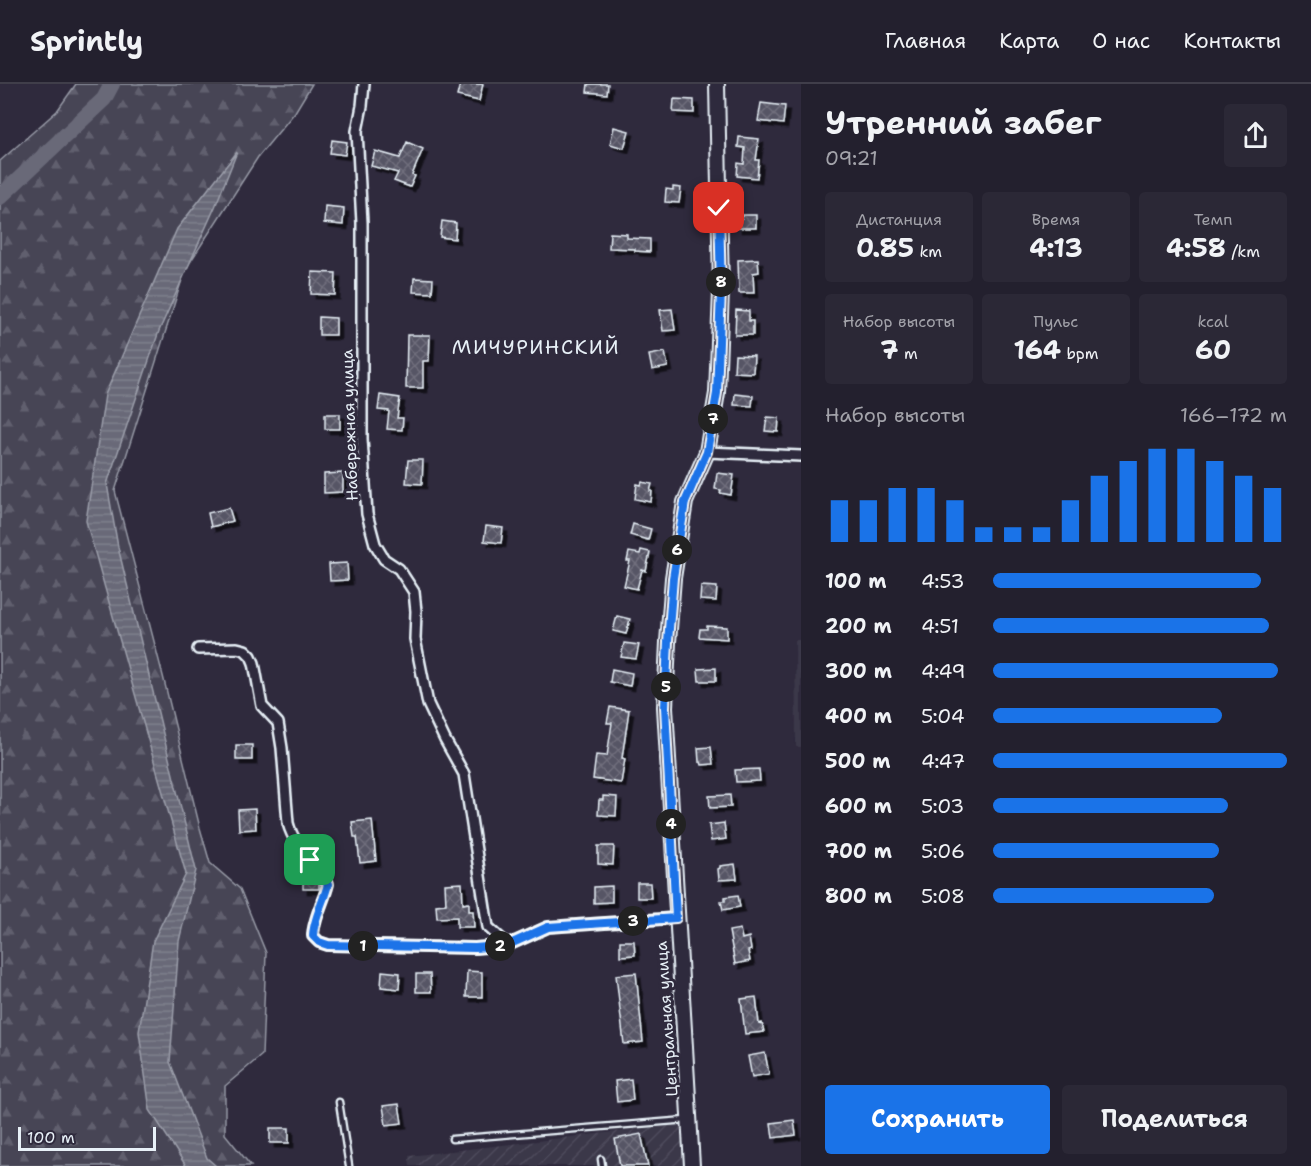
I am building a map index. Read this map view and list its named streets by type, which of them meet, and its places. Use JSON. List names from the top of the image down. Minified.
{"streets":{"street":["Набережная улица","Центральная улица"]},"districts":["МИЧУРИНСКИЙ"],"scale_bar":"100 m","page":{"header":"Sprintly","nav":["Главная","Карта","О нас","Контакты"],"heading":["Утренний забег","09:21"],"stats":[["Дистанция","0.85 km"],["Время","4:13"],["Темп","4:58 /km"],["Набор высоты","7 m"],["Пульс","164 bpm"],["kcal","60"]],"pins":["8","7","6","5","4","3","1","2"],"chart":["Набор высоты","166–172 m"],"list":[{"name":"100 m","note":"4:53"},{"name":"200 m","note":"4:51"},{"name":"300 m","note":"4:49"},{"name":"400 m","note":"5:04"},{"name":"500 m","note":"4:47"},{"name":"600 m","note":"5:03"},{"name":"700 m","note":"5:06"},{"name":"800 m","note":"5:08"}],"buttons":["Сохранить","Поделиться"],"scale":"100 m"}}
